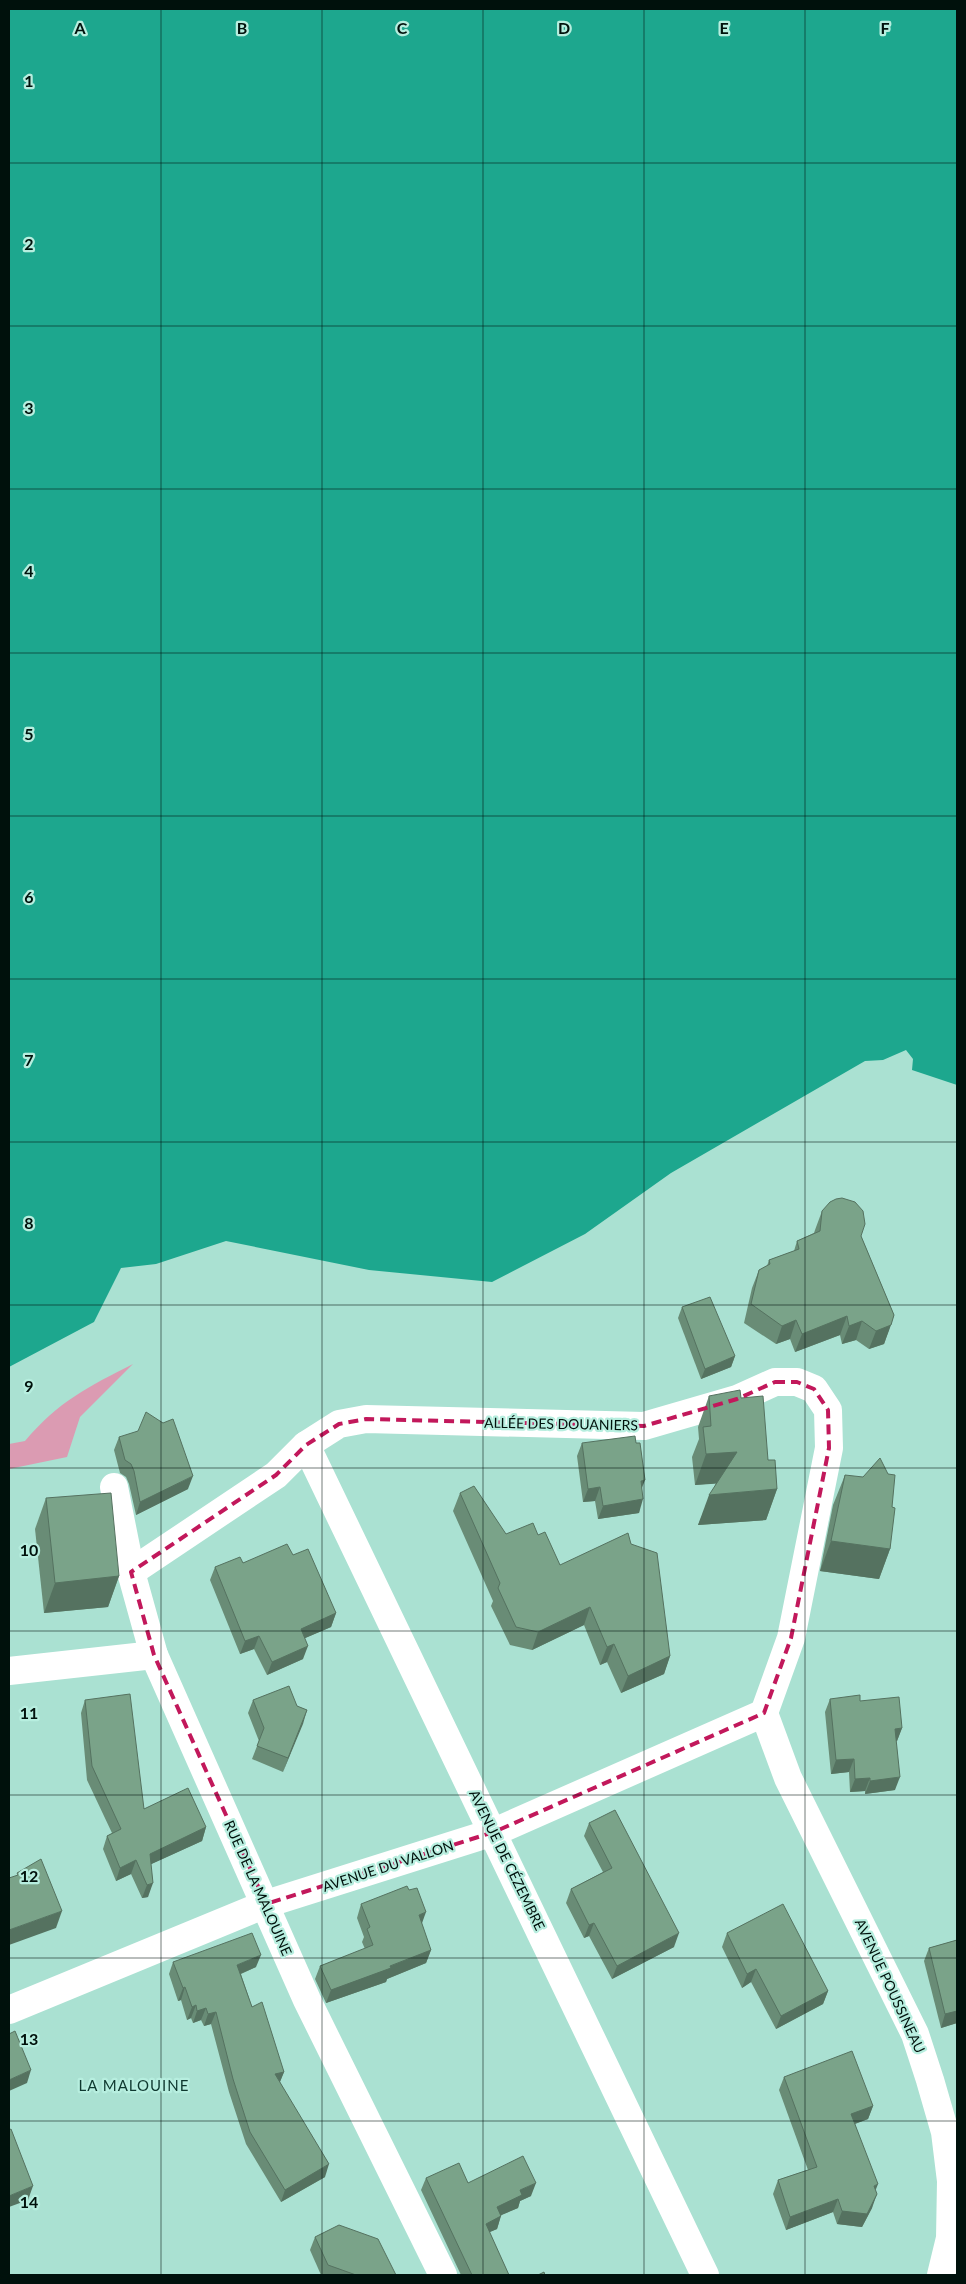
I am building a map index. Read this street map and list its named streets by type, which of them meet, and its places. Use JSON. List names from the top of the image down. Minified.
{"streets":{"street":["ALLÉE DES DOUANIERS","AVENUE DE CÉZEMBRE","AVENUE DU VALLON","RUE DE LA MALOUINE","AVENUE POUSSINEAU"]},"crossings":[["ALLÉE DES DOUANIERS","AVENUE DE CÉZEMBRE"],["ALLÉE DES DOUANIERS","AVENUE DU VALLON"],["ALLÉE DES DOUANIERS","RUE DE LA MALOUINE"],["ALLÉE DES DOUANIERS","AVENUE POUSSINEAU"],["AVENUE DE CÉZEMBRE","AVENUE DU VALLON"],["AVENUE DU VALLON","RUE DE LA MALOUINE"],["AVENUE DU VALLON","AVENUE POUSSINEAU"]],"districts":["LA MALOUINE"],"grid":{"columns":["A","B","C","D","E","F"],"rows":["1","2","3","4","5","6","7","8","9","10","11","12","13","14"]}}
